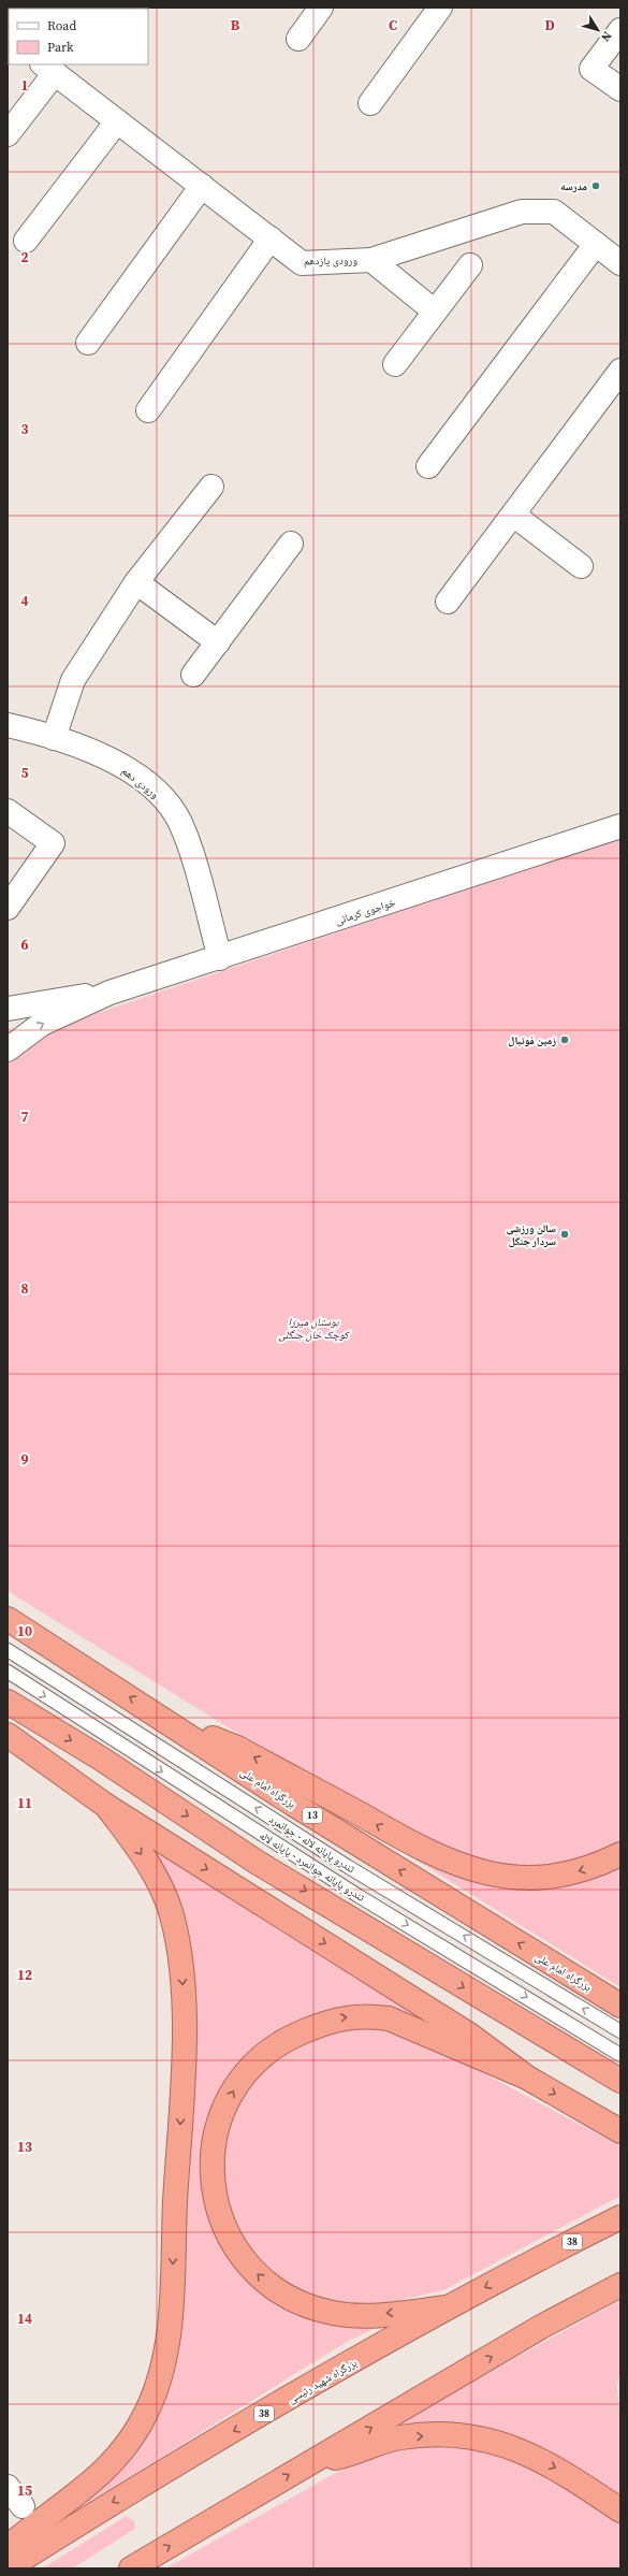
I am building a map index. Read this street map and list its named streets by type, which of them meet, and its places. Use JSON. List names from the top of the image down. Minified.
{"streets":{"highway":["بزرگراه امام علی","13","38","بزرگراه شهید رئیسی"],"street":["ورودی یازدهم","ورودی دهم","خواجوی کرمانی"],"lane":["تندرو پایانه لاله - جوانمرد","تندرو پایانه جوانمرد - پایانه لاله"]},"crossings":[["ورودی دهم","خواجوی کرمانی"]],"one_way":["تندرو پایانه لاله - جوانمرد","تندرو پایانه جوانمرد - پایانه لاله"],"parks":["بوستان میرزا کوچک خان جنگلی"],"places":["مدرسه","زمین فوتبال","سالن ورزشی سردار جنگل"],"legend":["Road","Park"],"north":"bottom right","grid":{"columns":["B","C","D"],"rows":["1","2","3","4","5","6","7","8","9","10","11","12","13","14","15"]}}
